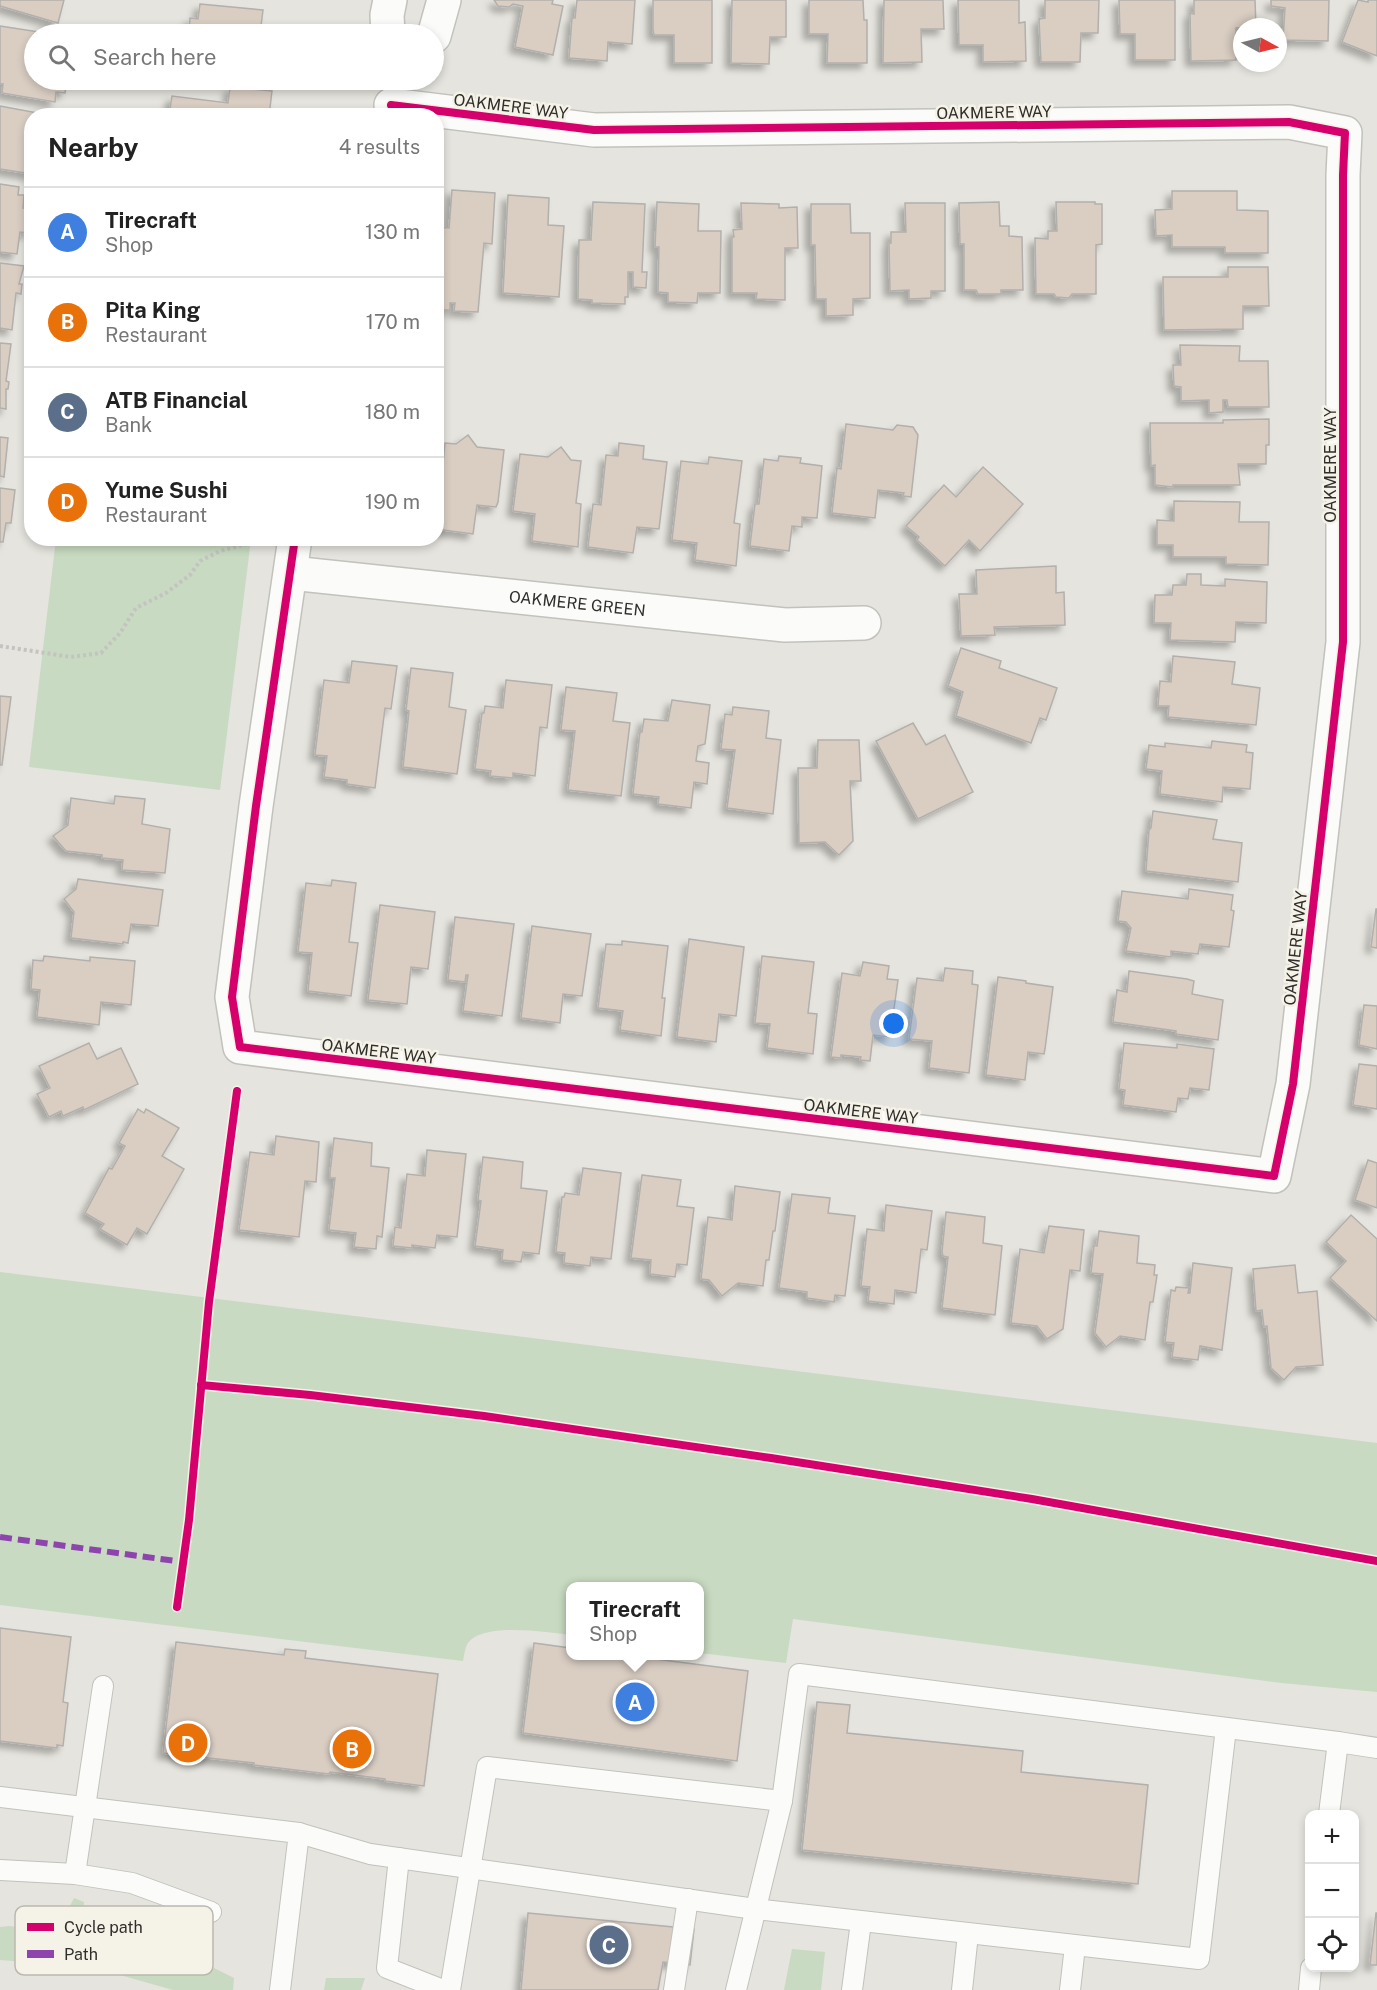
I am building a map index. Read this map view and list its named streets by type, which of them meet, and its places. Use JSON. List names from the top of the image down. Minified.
{"streets":{"street":["OAKMERE WAY","OAKMERE GREEN"]},"crossings":[["OAKMERE WAY","OAKMERE GREEN"]],"legend":["Cycle path","Path"],"north":"right","page":{"search":"Search here","heading":["Nearby","4 results"],"list":[{"mark":"A","name":"Tirecraft","note":"Shop","value":"130 m"},{"mark":"B","name":"Pita King","note":"Restaurant","value":"170 m"},{"mark":"C","name":"ATB Financial","note":"Bank","value":"180 m"},{"mark":"D","name":"Yume Sushi","note":"Restaurant","value":"190 m"}],"popup":["Tirecraft","Shop"],"pins":["A","D","B","C"],"map_buttons":["+","−"]}}
